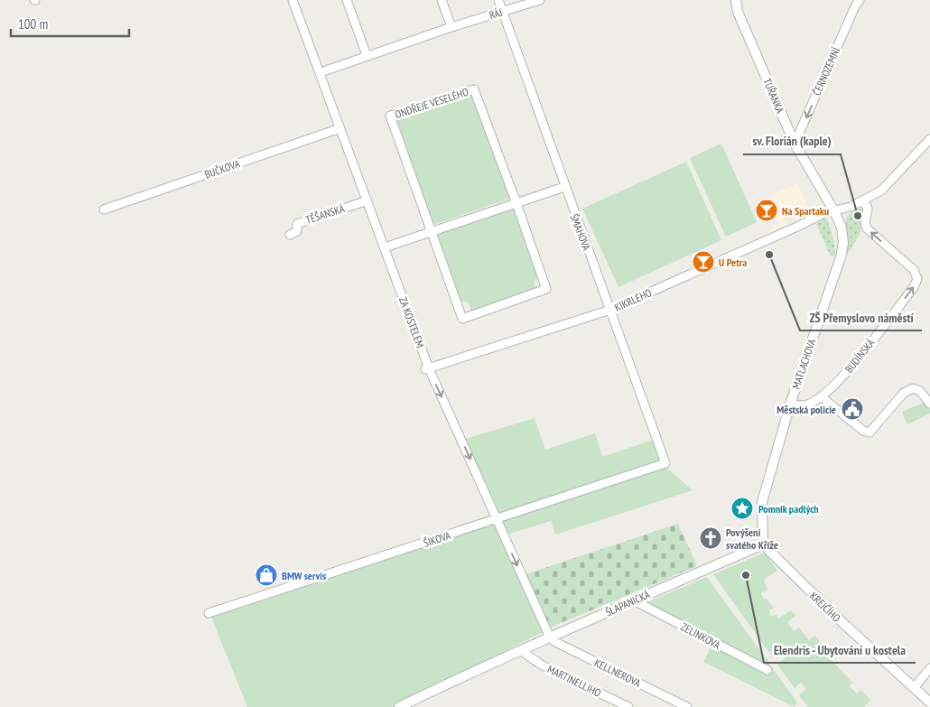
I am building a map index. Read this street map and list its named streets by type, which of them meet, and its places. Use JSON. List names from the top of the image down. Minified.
{"streets":{"street":["RÁJ","ČERNOZEMNÍ","TUŘANKA","ONDŘEJE VESELÉHO","BUČKOVA","TĚŠANSKÁ","ŠMAHOVA","KIKRLEHO","ZA KOSTELEM","BUDÍNSKÁ","MATLACHOVA","ŠIKOVA","ŠLAPANICKÁ","KREJČÍHO","ZELINKOVA","KELLNEROVA","MARTINELLIHO"]},"crossings":[["RÁJ","ŠMAHOVA"],["ČERNOZEMNÍ","TUŘANKA"],["TUŘANKA","KIKRLEHO"],["TUŘANKA","MATLACHOVA"],["BUČKOVA","ZA KOSTELEM"],["TĚŠANSKÁ","ZA KOSTELEM"],["ŠMAHOVA","KIKRLEHO"],["ŠMAHOVA","ŠIKOVA"],["KIKRLEHO","ZA KOSTELEM"],["KIKRLEHO","BUDÍNSKÁ"],["KIKRLEHO","MATLACHOVA"],["ZA KOSTELEM","ŠIKOVA"],["ZA KOSTELEM","ŠLAPANICKÁ"],["ZA KOSTELEM","KELLNEROVA"],["BUDÍNSKÁ","MATLACHOVA"],["MATLACHOVA","ŠLAPANICKÁ"],["MATLACHOVA","KREJČÍHO"],["ŠLAPANICKÁ","KREJČÍHO"],["ŠLAPANICKÁ","ZELINKOVA"],["ŠLAPANICKÁ","KELLNEROVA"],["ŠLAPANICKÁ","MARTINELLIHO"]],"one_way":["ČERNOZEMNÍ","ZA KOSTELEM"],"places":{"bar":["Na Spartaku","U Petra"],"other":["sv. Florián (kaple)","ZŠ Přemyslovo náměstí","Elendris - Ubytování u kostela"],"public building":["Městská policie"],"place":["Pomník padlých"],"church":["Povýšení svatého Kříže"],"shop":["BMW servis"]},"scale_bar":"100 m"}
